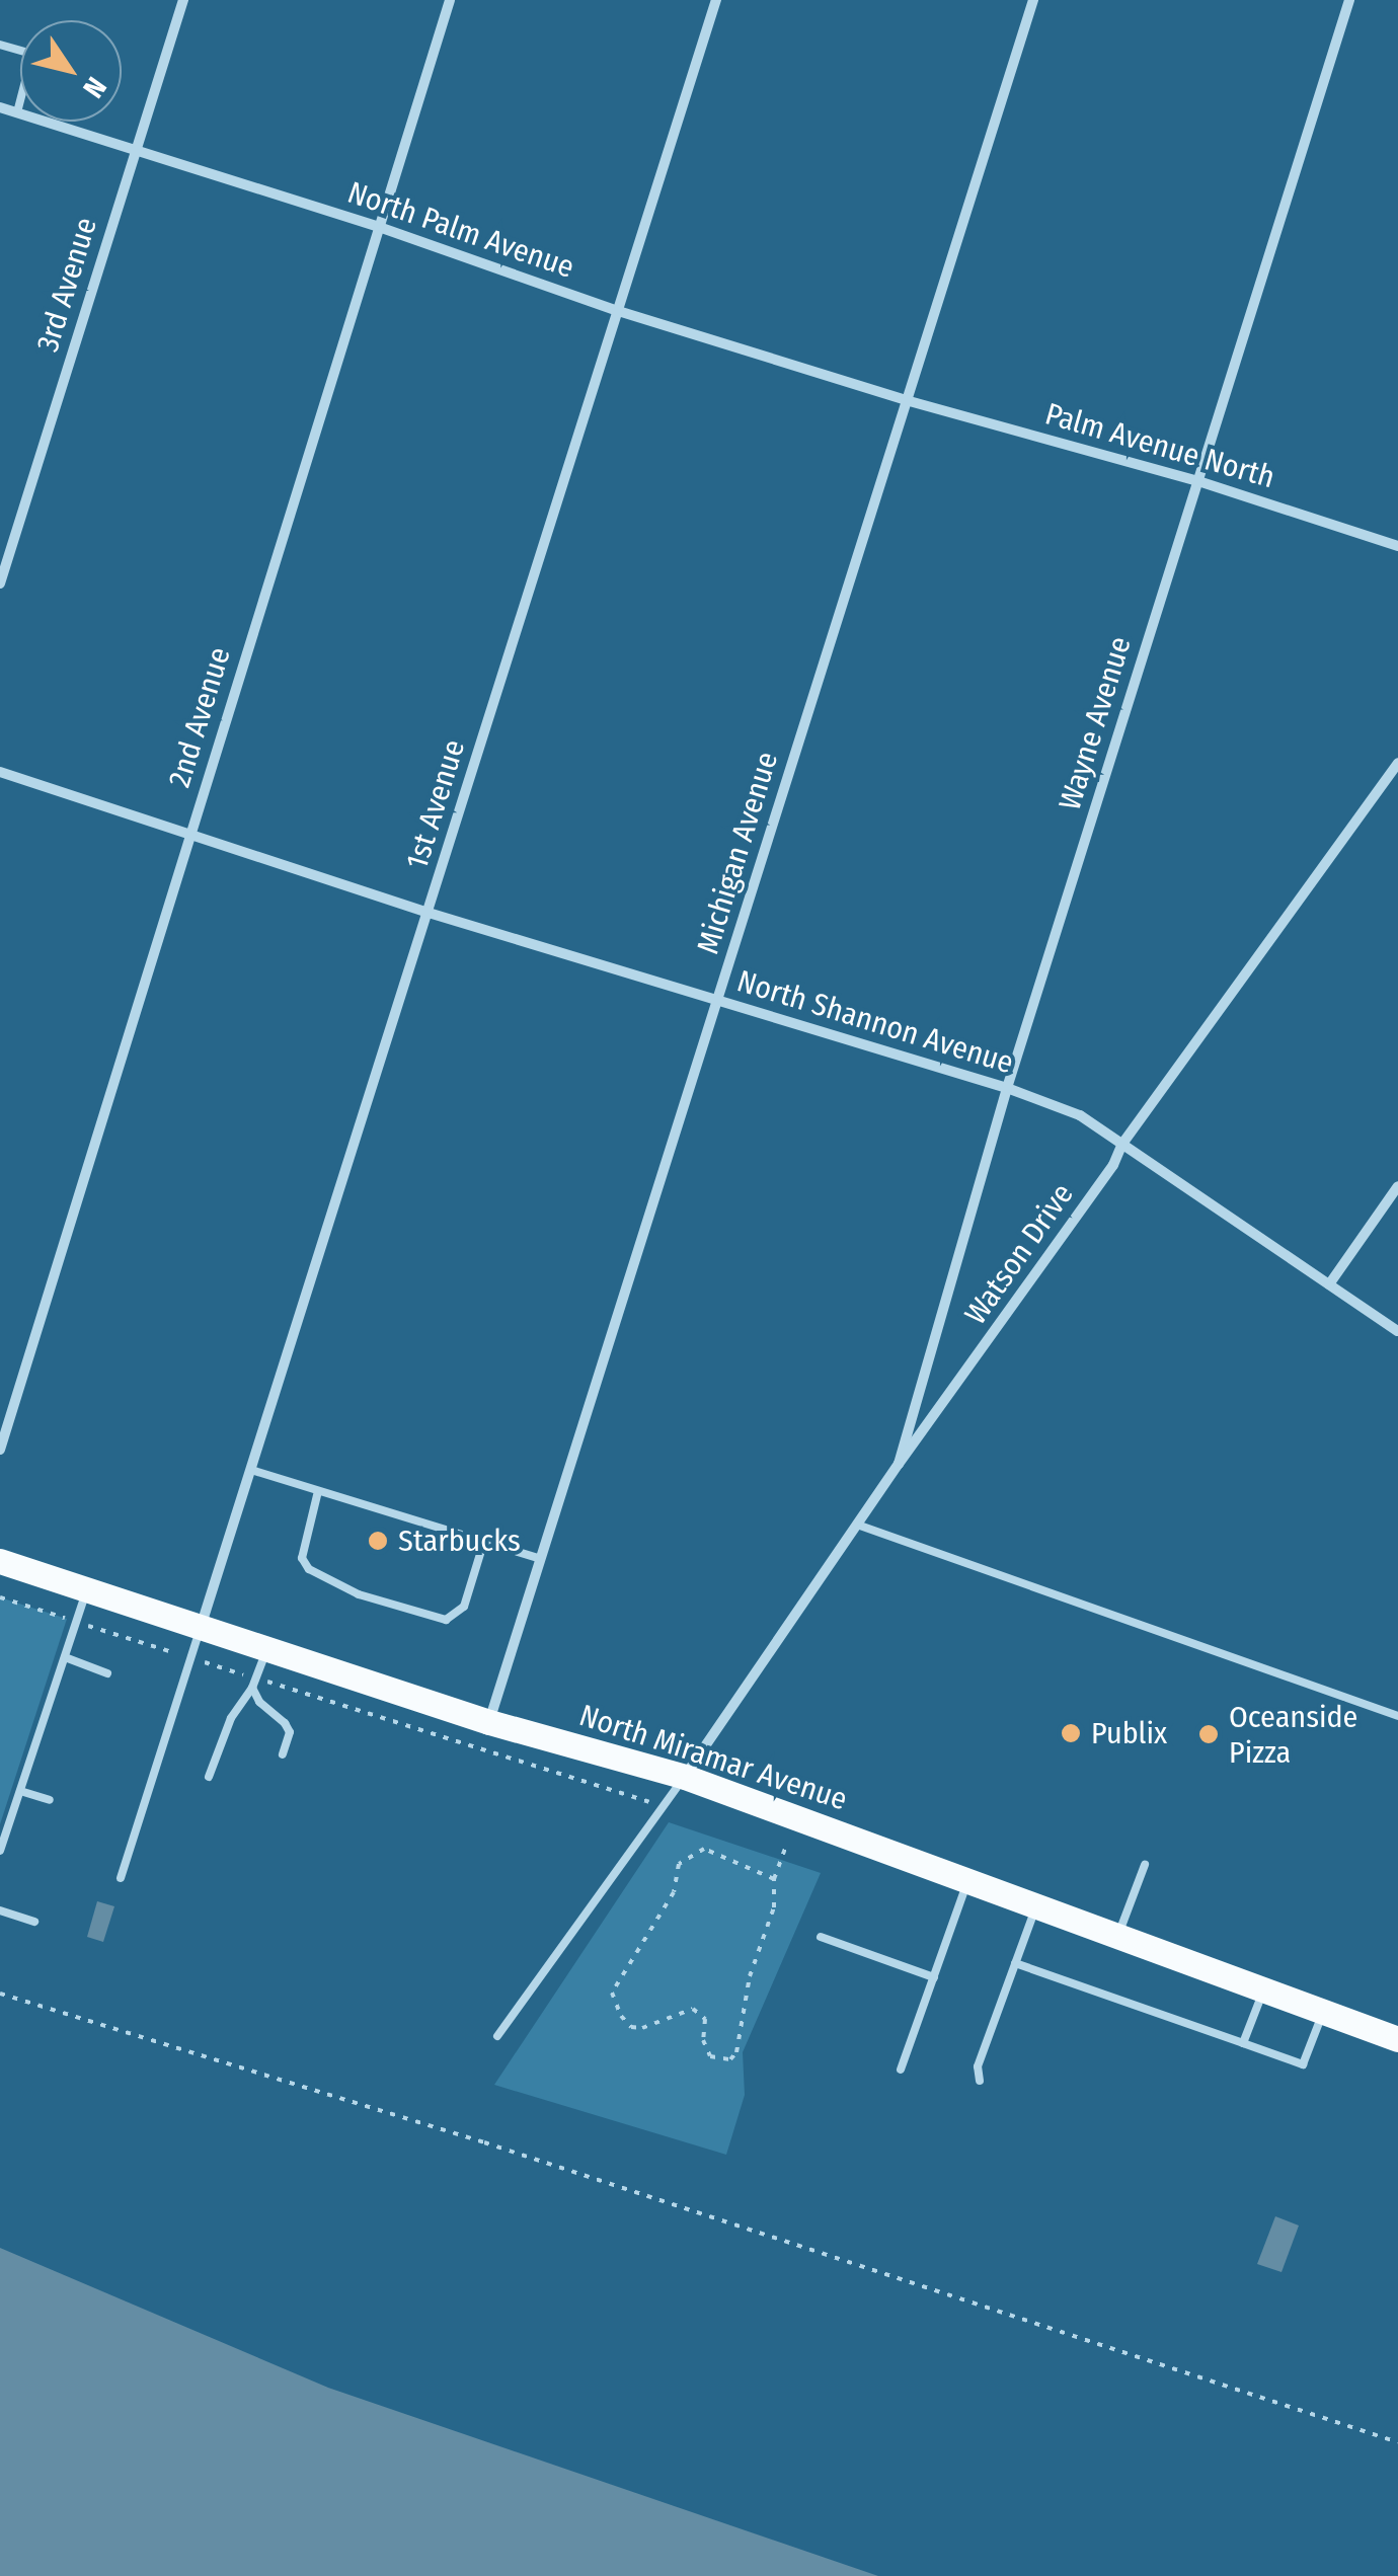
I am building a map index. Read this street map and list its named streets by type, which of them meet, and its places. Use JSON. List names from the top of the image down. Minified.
{"streets":{"main road":["North Miramar Avenue"],"street":["North Palm Avenue","3rd Avenue","Palm Avenue North","2nd Avenue","Wayne Avenue","1st Avenue","Michigan Avenue","North Shannon Avenue","Watson Drive"]},"crossings":[["North Palm Avenue","3rd Avenue"],["North Palm Avenue","Palm Avenue North"],["North Palm Avenue","2nd Avenue"],["North Palm Avenue","1st Avenue"],["North Palm Avenue","Michigan Avenue"],["Palm Avenue North","Wayne Avenue"],["Palm Avenue North","Michigan Avenue"],["2nd Avenue","North Shannon Avenue"],["Wayne Avenue","North Shannon Avenue"],["Wayne Avenue","Watson Drive"],["1st Avenue","North Shannon Avenue"],["1st Avenue","North Miramar Avenue"],["Michigan Avenue","North Shannon Avenue"],["Michigan Avenue","North Miramar Avenue"],["North Shannon Avenue","Watson Drive"],["Watson Drive","North Miramar Avenue"]],"places":["Starbucks","Publix","Oceanside Pizza"],"north":"bottom right"}
